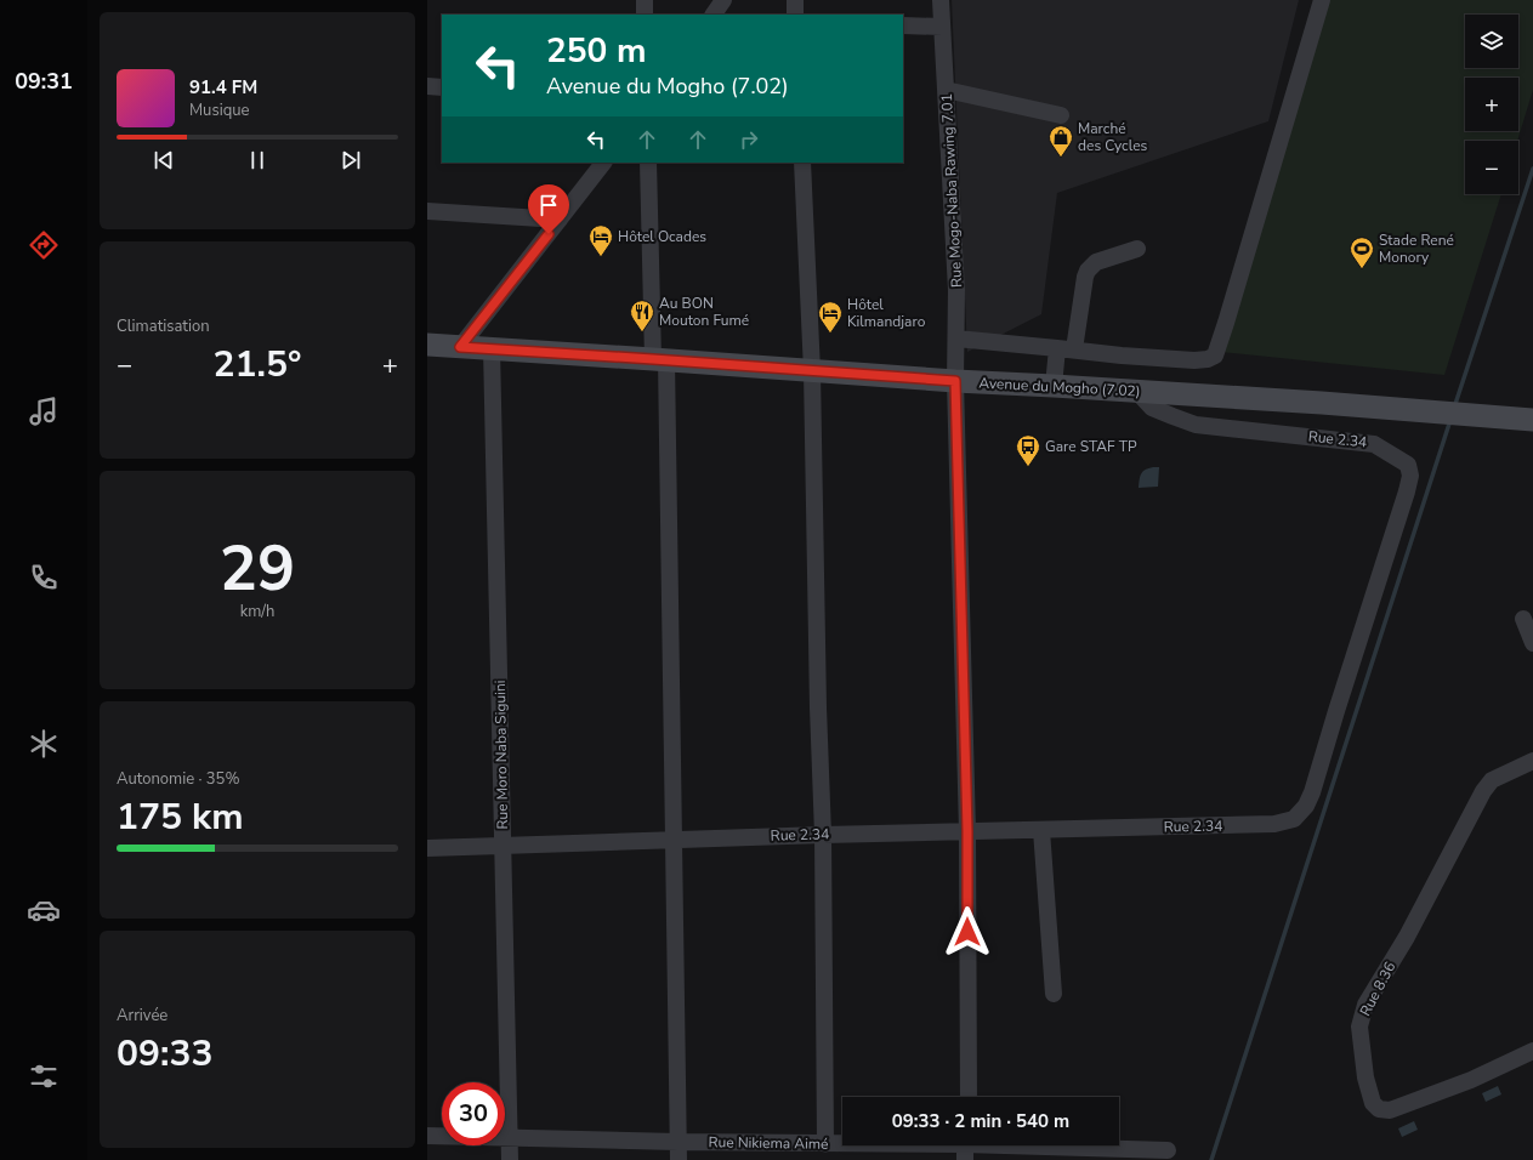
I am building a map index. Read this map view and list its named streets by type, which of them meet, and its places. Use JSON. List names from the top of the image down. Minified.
{"streets":{"main road":["Avenue du Mogho (7.02)"],"street":["Rue Mogo-Naba Rawing 7.01","Rue 2.34","Rue Moro Naba Siguini","Rue 8.36","Rue Nikiema Aimé"]},"crossings":[["Rue Mogo-Naba Rawing 7.01","Avenue du Mogho (7.02)"],["Rue Mogo-Naba Rawing 7.01","Rue 2.34"],["Avenue du Mogho (7.02)","Rue 2.34"],["Avenue du Mogho (7.02)","Rue Moro Naba Siguini"],["Rue 2.34","Rue Moro Naba Siguini"],["Rue Moro Naba Siguini","Rue Nikiema Aimé"]],"places":{"shop":["Marché des Cycles"],"hotel":["Hôtel Ocades","Hôtel Kilmandjaro"],"sports":["Stade René Monory"],"restaurant":["Au BON Mouton Fumé"],"bus stop":["Gare STAF TP"]},"page":{"tabs":"09:31","map_buttons":["+","−"],"turn":["250 m","Avenue du Mogho (7.02)"],"song":["91.4 FM","Musique"],"tile":["Climatisation",["29","km/h"],["Autonomie · 35%","175 km"],["Arrivée","09:33"]],"heat":["−","21.5°","+"],"limit":"30","trip":"09:33 · 2 min · 540 m"}}
